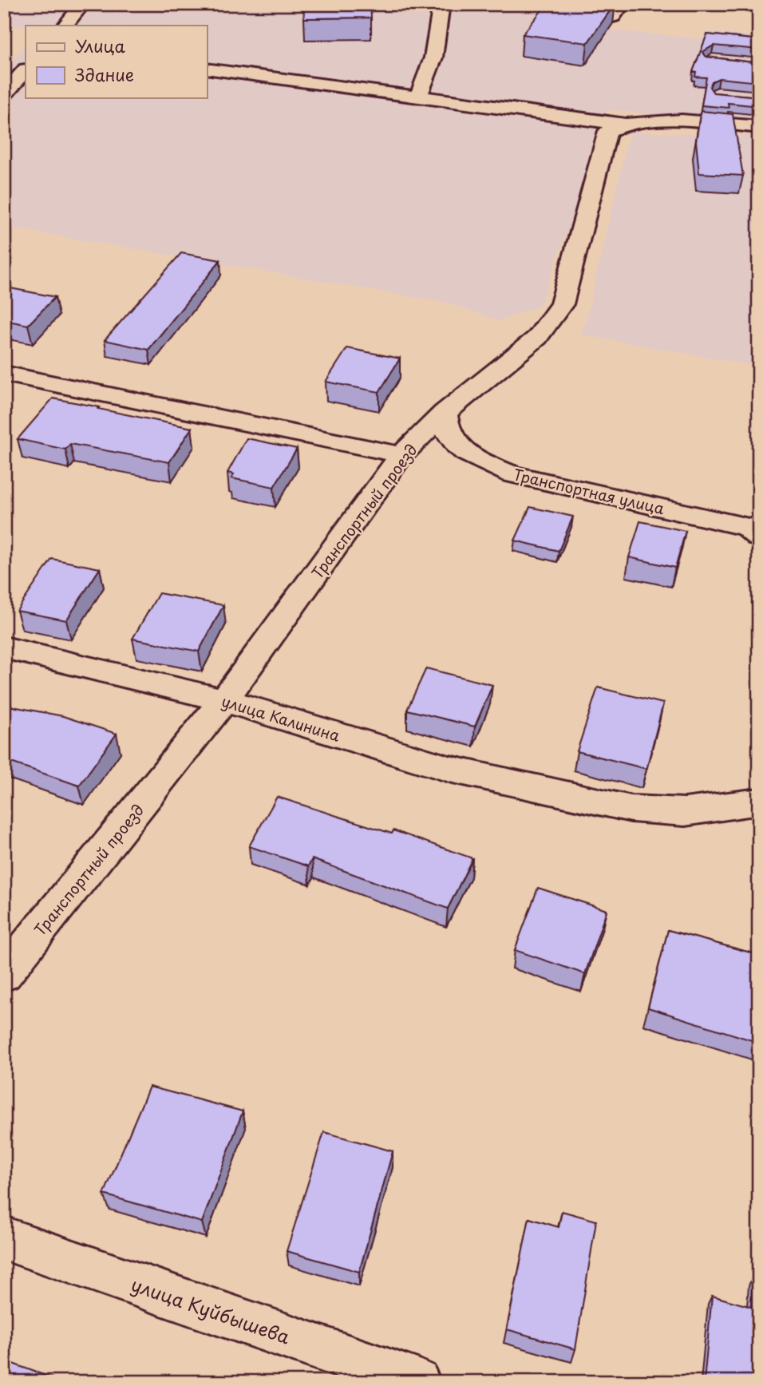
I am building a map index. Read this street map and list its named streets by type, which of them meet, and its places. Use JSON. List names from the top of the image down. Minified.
{"streets":{"street":["Транспортная улица","Транспортный проезд","улица Калинина","улица Куйбышева"]},"crossings":[["Транспортная улица","Транспортный проезд"],["Транспортный проезд","улица Калинина"]],"legend":["Улица","Здание"]}
